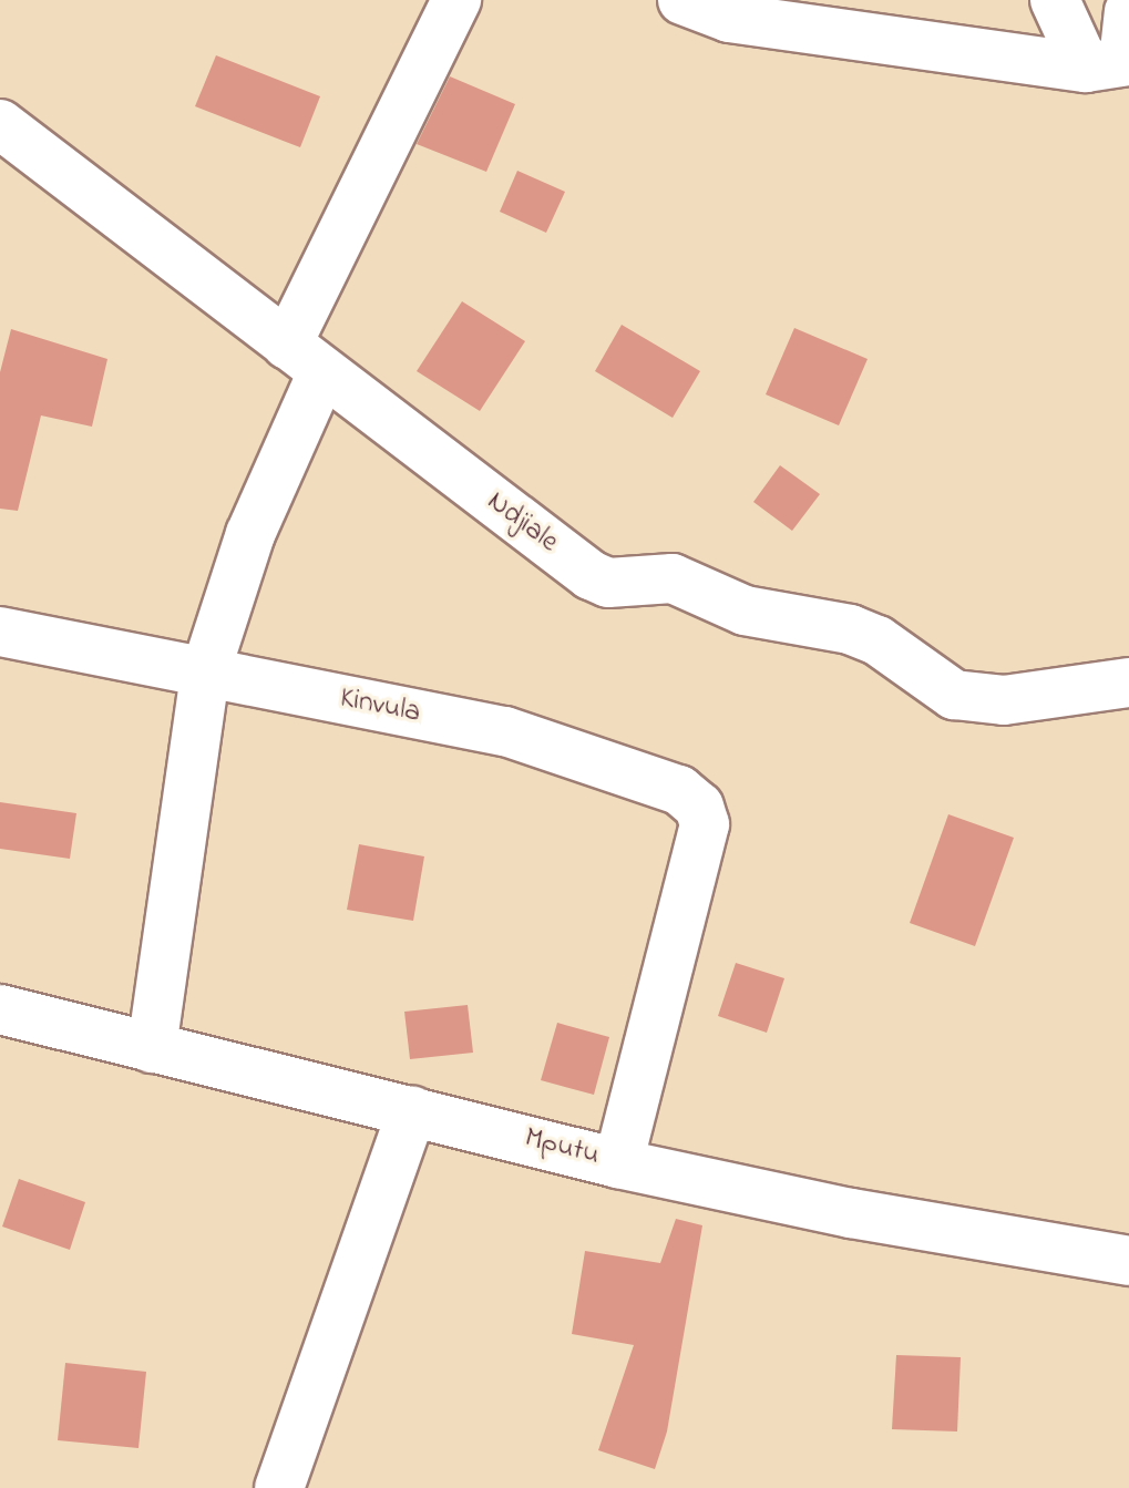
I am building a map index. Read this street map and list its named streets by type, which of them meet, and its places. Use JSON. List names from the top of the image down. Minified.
{"streets":{"street":["Ndjiale","Kinvula","Mputu"]},"crossings":[["Kinvula","Mputu"]]}
